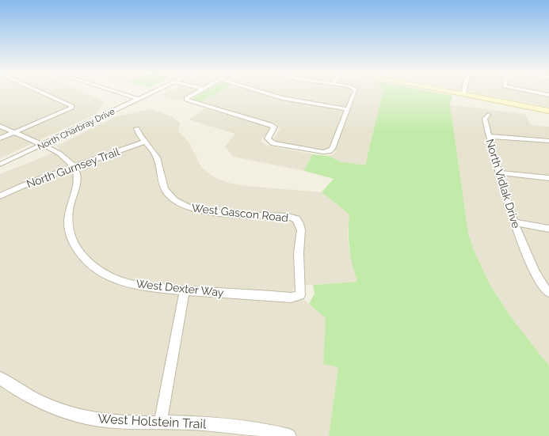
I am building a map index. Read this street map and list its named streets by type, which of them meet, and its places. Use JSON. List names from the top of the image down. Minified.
{"streets":{"street":["North Charbray Drive","North Gurnsey Trail","North Vidlak Drive","West Gascon Road","West Dexter Way","West Holstein Trail"]},"crossings":[["North Gurnsey Trail","West Gascon Road"],["North Gurnsey Trail","West Dexter Way"],["West Gascon Road","West Dexter Way"]]}
